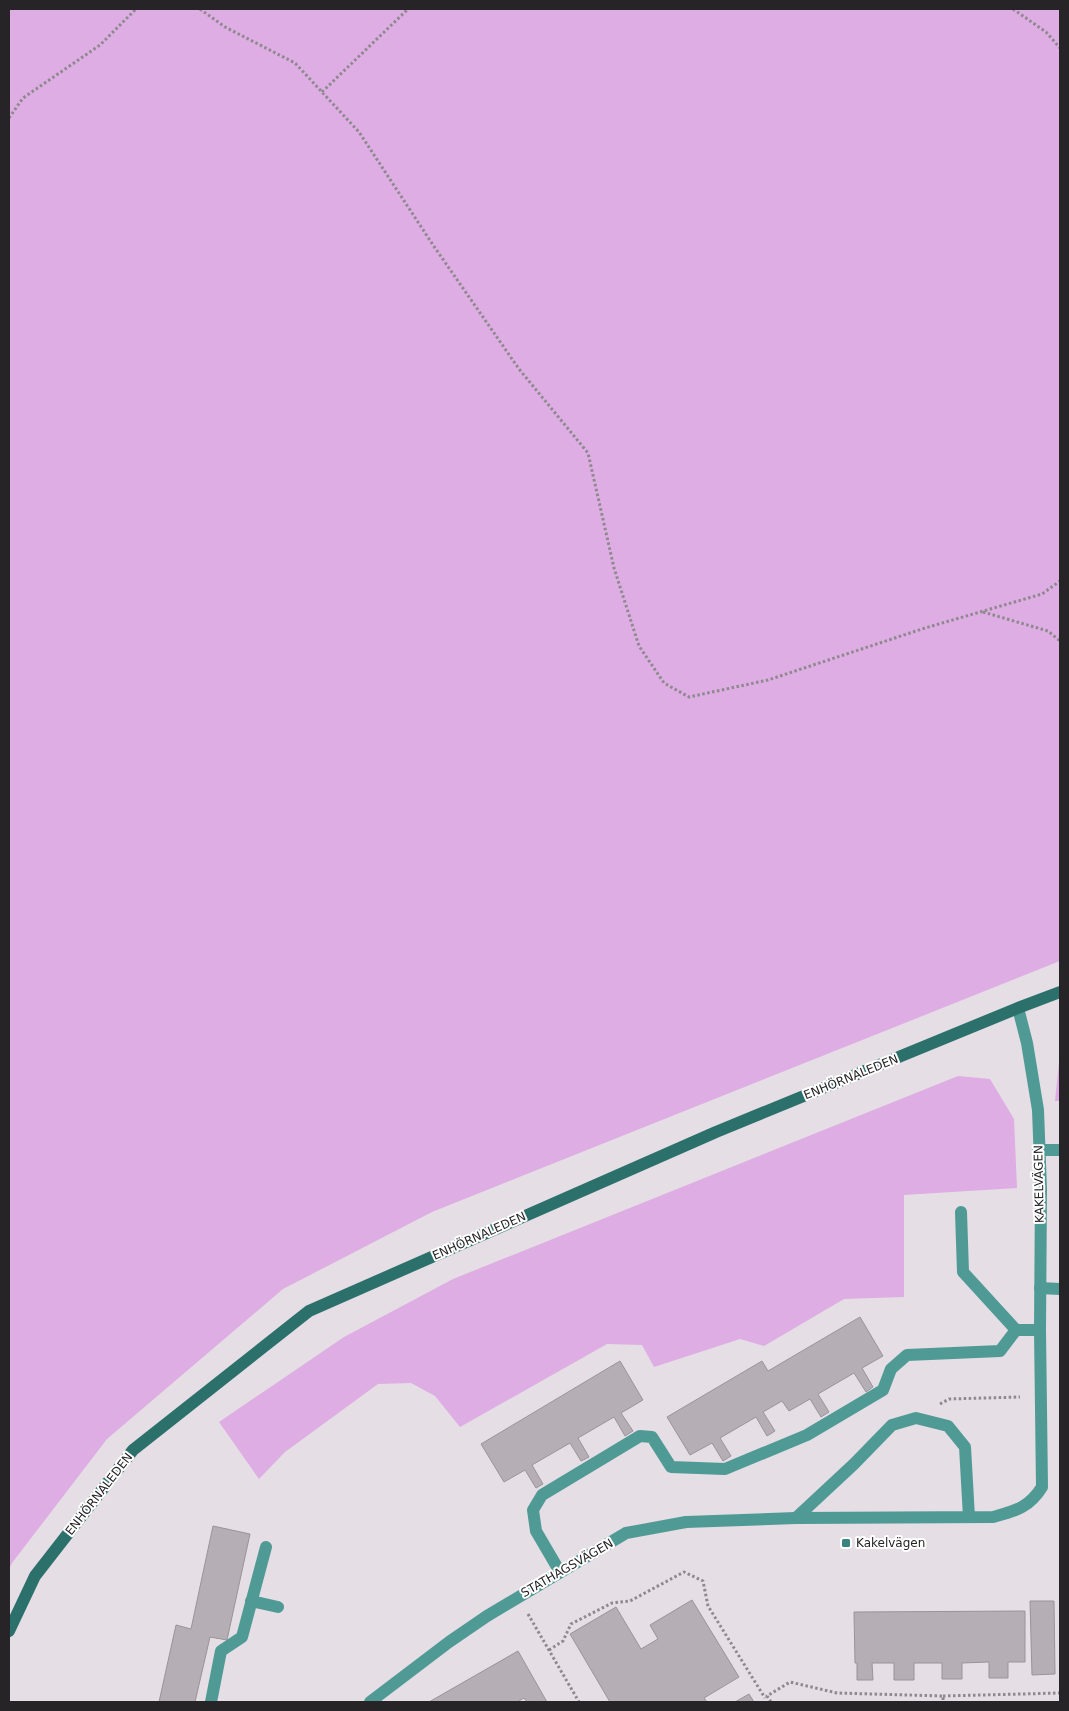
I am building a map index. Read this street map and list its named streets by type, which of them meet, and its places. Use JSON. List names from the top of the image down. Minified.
{"streets":{"street":["ENHÖRNALEDEN","KAKELVÄGEN","STATHAGSVÄGEN"]},"crossings":[["ENHÖRNALEDEN","KAKELVÄGEN"],["KAKELVÄGEN","STATHAGSVÄGEN"]],"places":{"transit":["Kakelvägen"]}}
